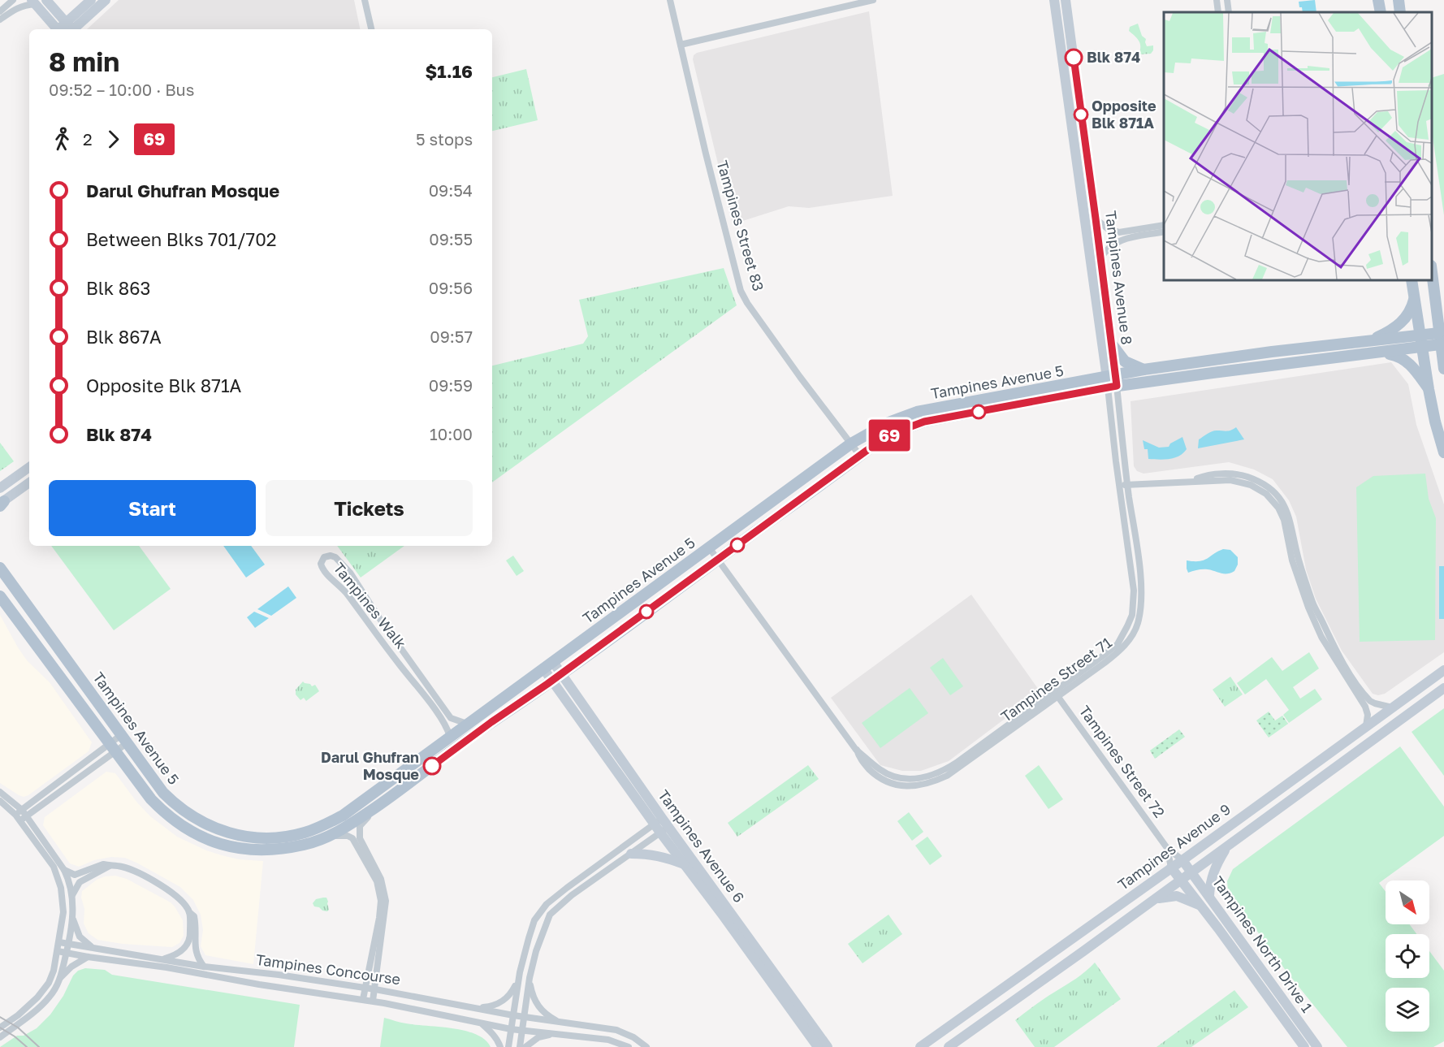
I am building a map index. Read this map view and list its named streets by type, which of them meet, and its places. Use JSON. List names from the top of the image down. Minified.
{"streets":{"main road":["Tampines Avenue 5"],"street":["Tampines Street 83","Tampines Avenue 8","Tampines Walk","Tampines Street 71","Tampines Street 72","Tampines Avenue 6","Tampines Avenue 9","Tampines North Drive 1","Tampines Concourse"]},"crossings":[["Tampines Street 83","Tampines Avenue 5"],["Tampines Avenue 8","Tampines Avenue 5"],["Tampines Avenue 8","Tampines Street 71"],["Tampines Avenue 5","Tampines Walk"],["Tampines Avenue 5","Tampines Street 71"],["Tampines Avenue 5","Tampines Avenue 6"],["Tampines Street 71","Tampines Street 72"],["Tampines Street 72","Tampines Avenue 9"],["Tampines Street 72","Tampines North Drive 1"],["Tampines Avenue 9","Tampines North Drive 1"]],"places":["Blk 874","Opposite Blk 871A","Darul Ghufran Mosque"],"lines":["bus line 69"],"north":"bottom right","page":{"on_map":"69","heading":["8 min","09:52 – 10:00 · Bus","$1.16"],"legs":["2","69","5 stops"],"list":[{"name":"Darul Ghufran Mosque","value":"09:54"},{"name":"Between Blks 701/702","value":"09:55"},{"name":"Blk 863","value":"09:56"},{"name":"Blk 867A","value":"09:57"},{"name":"Opposite Blk 871A","value":"09:59"},{"name":"Blk 874","value":"10:00"}],"buttons":["Start","Tickets"]}}
